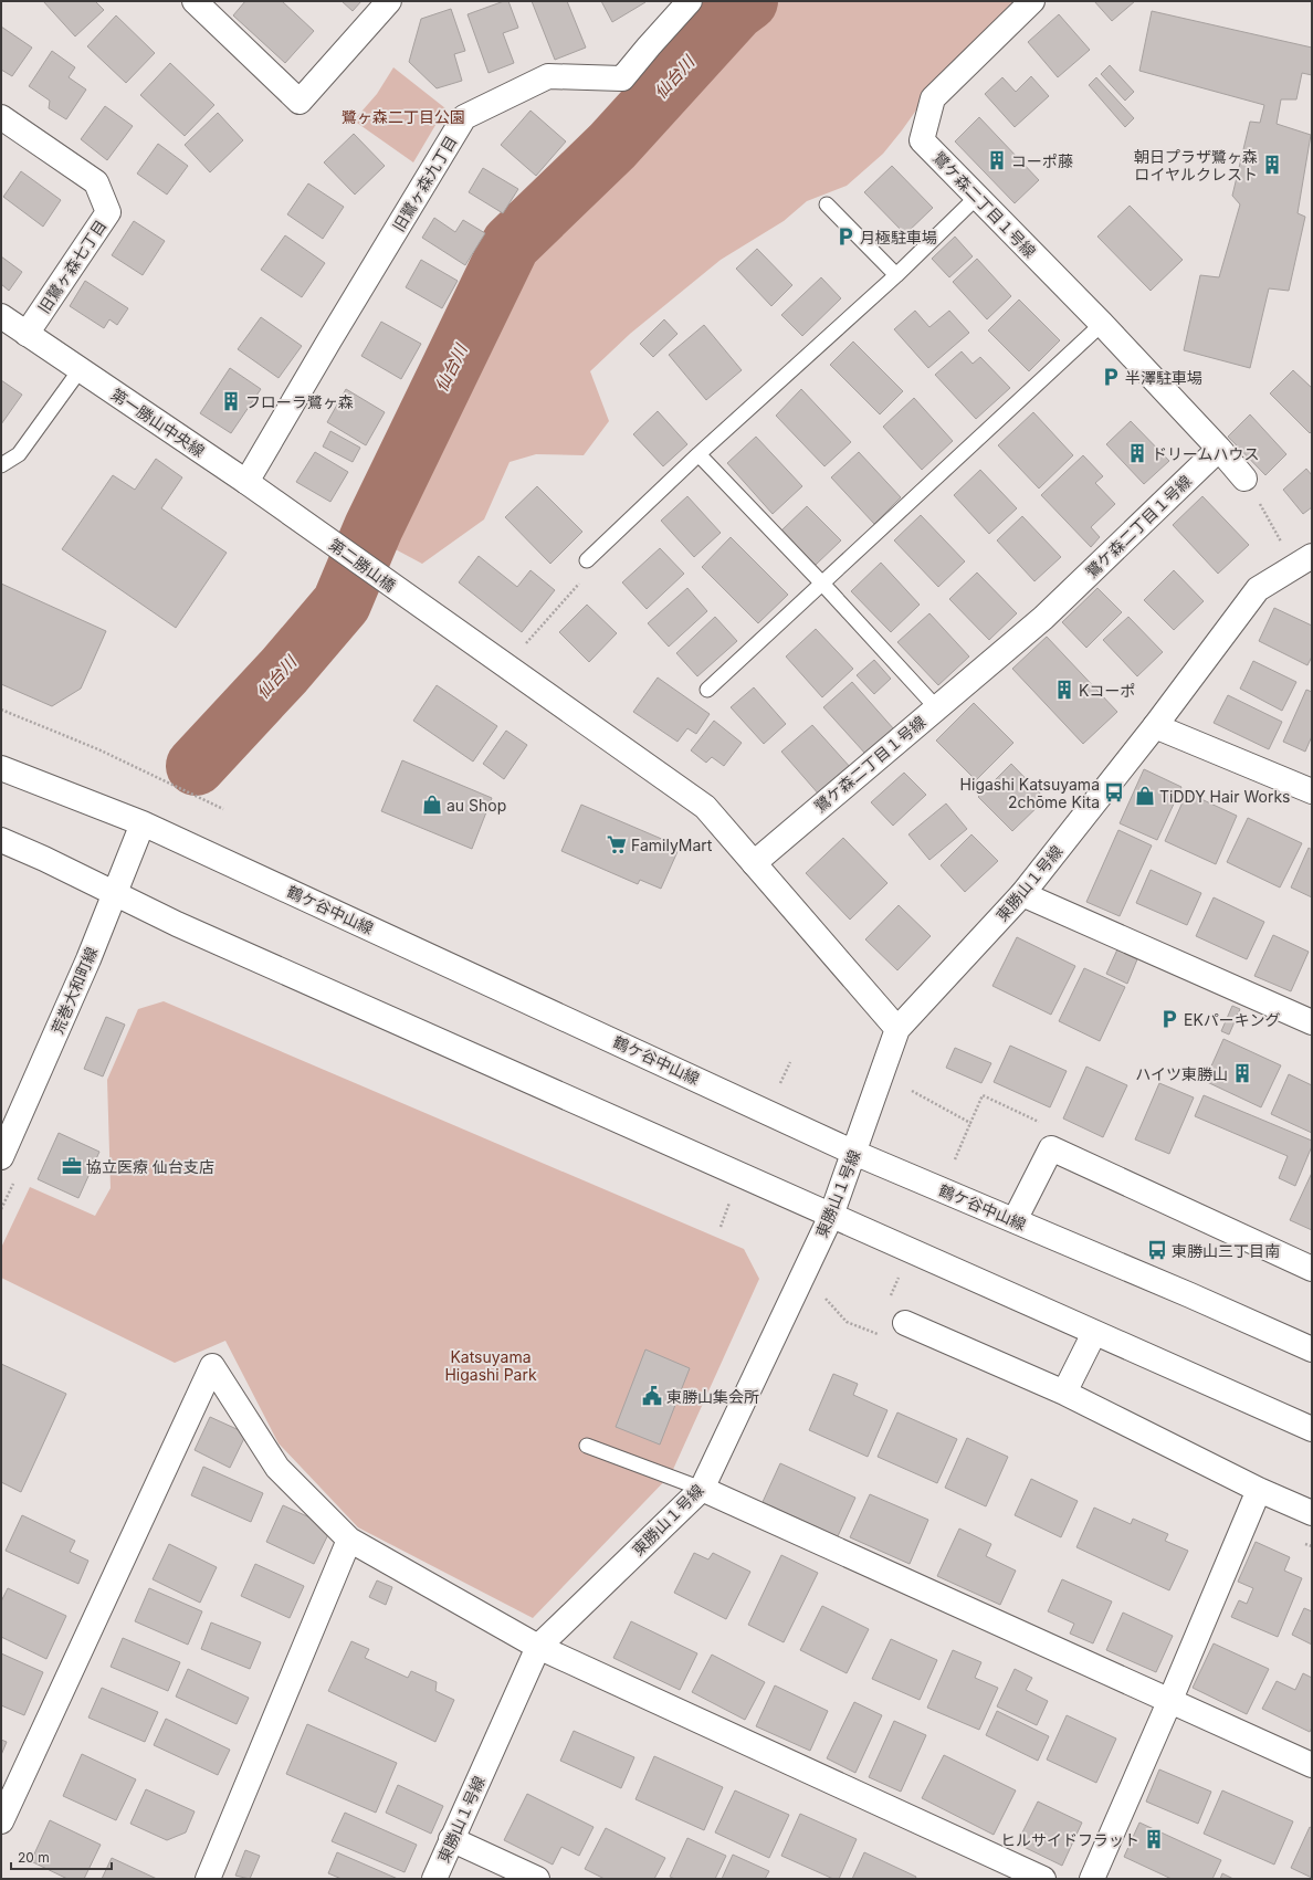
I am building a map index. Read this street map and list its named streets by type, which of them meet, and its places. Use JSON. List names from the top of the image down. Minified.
{"streets":{"street":["旧鷺ヶ森九丁目","鷺ケ森二丁目１号線","旧鷺ヶ森七丁目","第一勝山中央線","第二勝山橋","東勝山１号線","鶴ケ谷中山線","荒巻大和町線"]},"crossings":[["旧鷺ヶ森九丁目","第一勝山中央線"],["鷺ケ森二丁目１号線","第二勝山橋"],["旧鷺ヶ森七丁目","第一勝山中央線"],["第一勝山中央線","第二勝山橋"],["第二勝山橋","東勝山１号線"],["東勝山１号線","鶴ケ谷中山線"],["鶴ケ谷中山線","荒巻大和町線"]],"water":["仙台川"],"parks":["鷺ヶ森二丁目公園","Katsuyama Higashi Park"],"places":{"building":["コーポ藤","朝日プラザ鷺ヶ森 ロイヤルクレスト","フローラ鷺ヶ森","ドリームハウス","Kコーポ","ハイツ東勝山","ヒルサイドフラット"],"parking":["月極駐車場","半澤駐車場","EKパーキング"],"bus stop":["Higashi Katsuyama 2chōme Kita","東勝山三丁目南"],"shop":["TiDDY Hair Works","au Shop"],"supermarket":["FamilyMart"],"office":["協立医療 仙台支店"],"public building":["東勝山集会所"]},"scale_bar":"20 m"}
